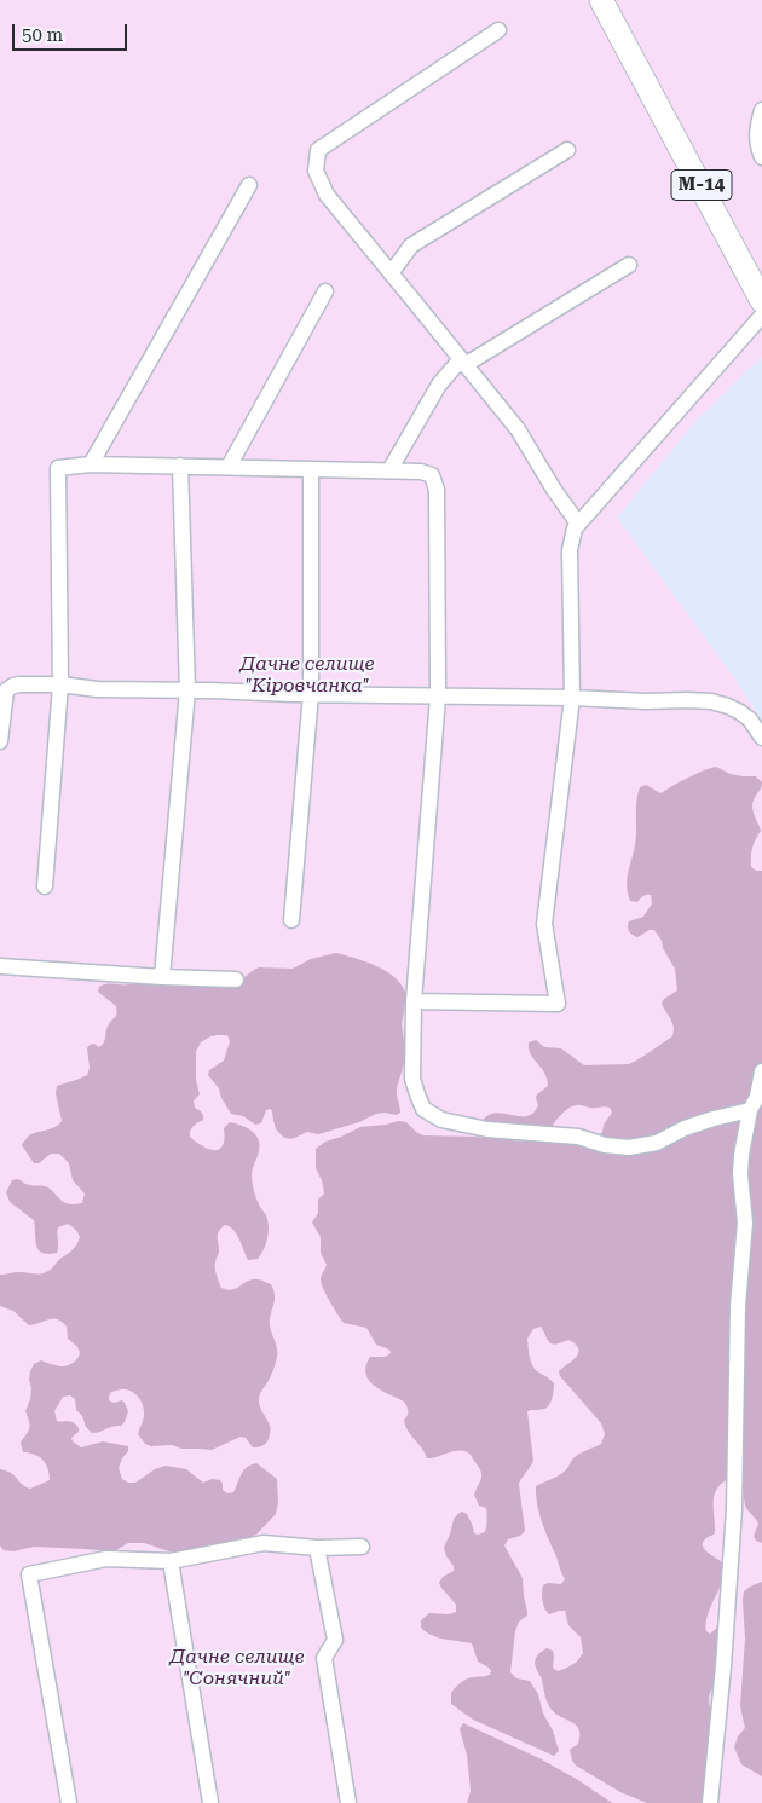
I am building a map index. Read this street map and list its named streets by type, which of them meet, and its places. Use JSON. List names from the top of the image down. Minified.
{"streets":{"highway":["М-14"]},"parks":["Дачне селище \"Кіровчанка\"","Дачне селище \"Сонячний\""],"scale_bar":"50 m"}
